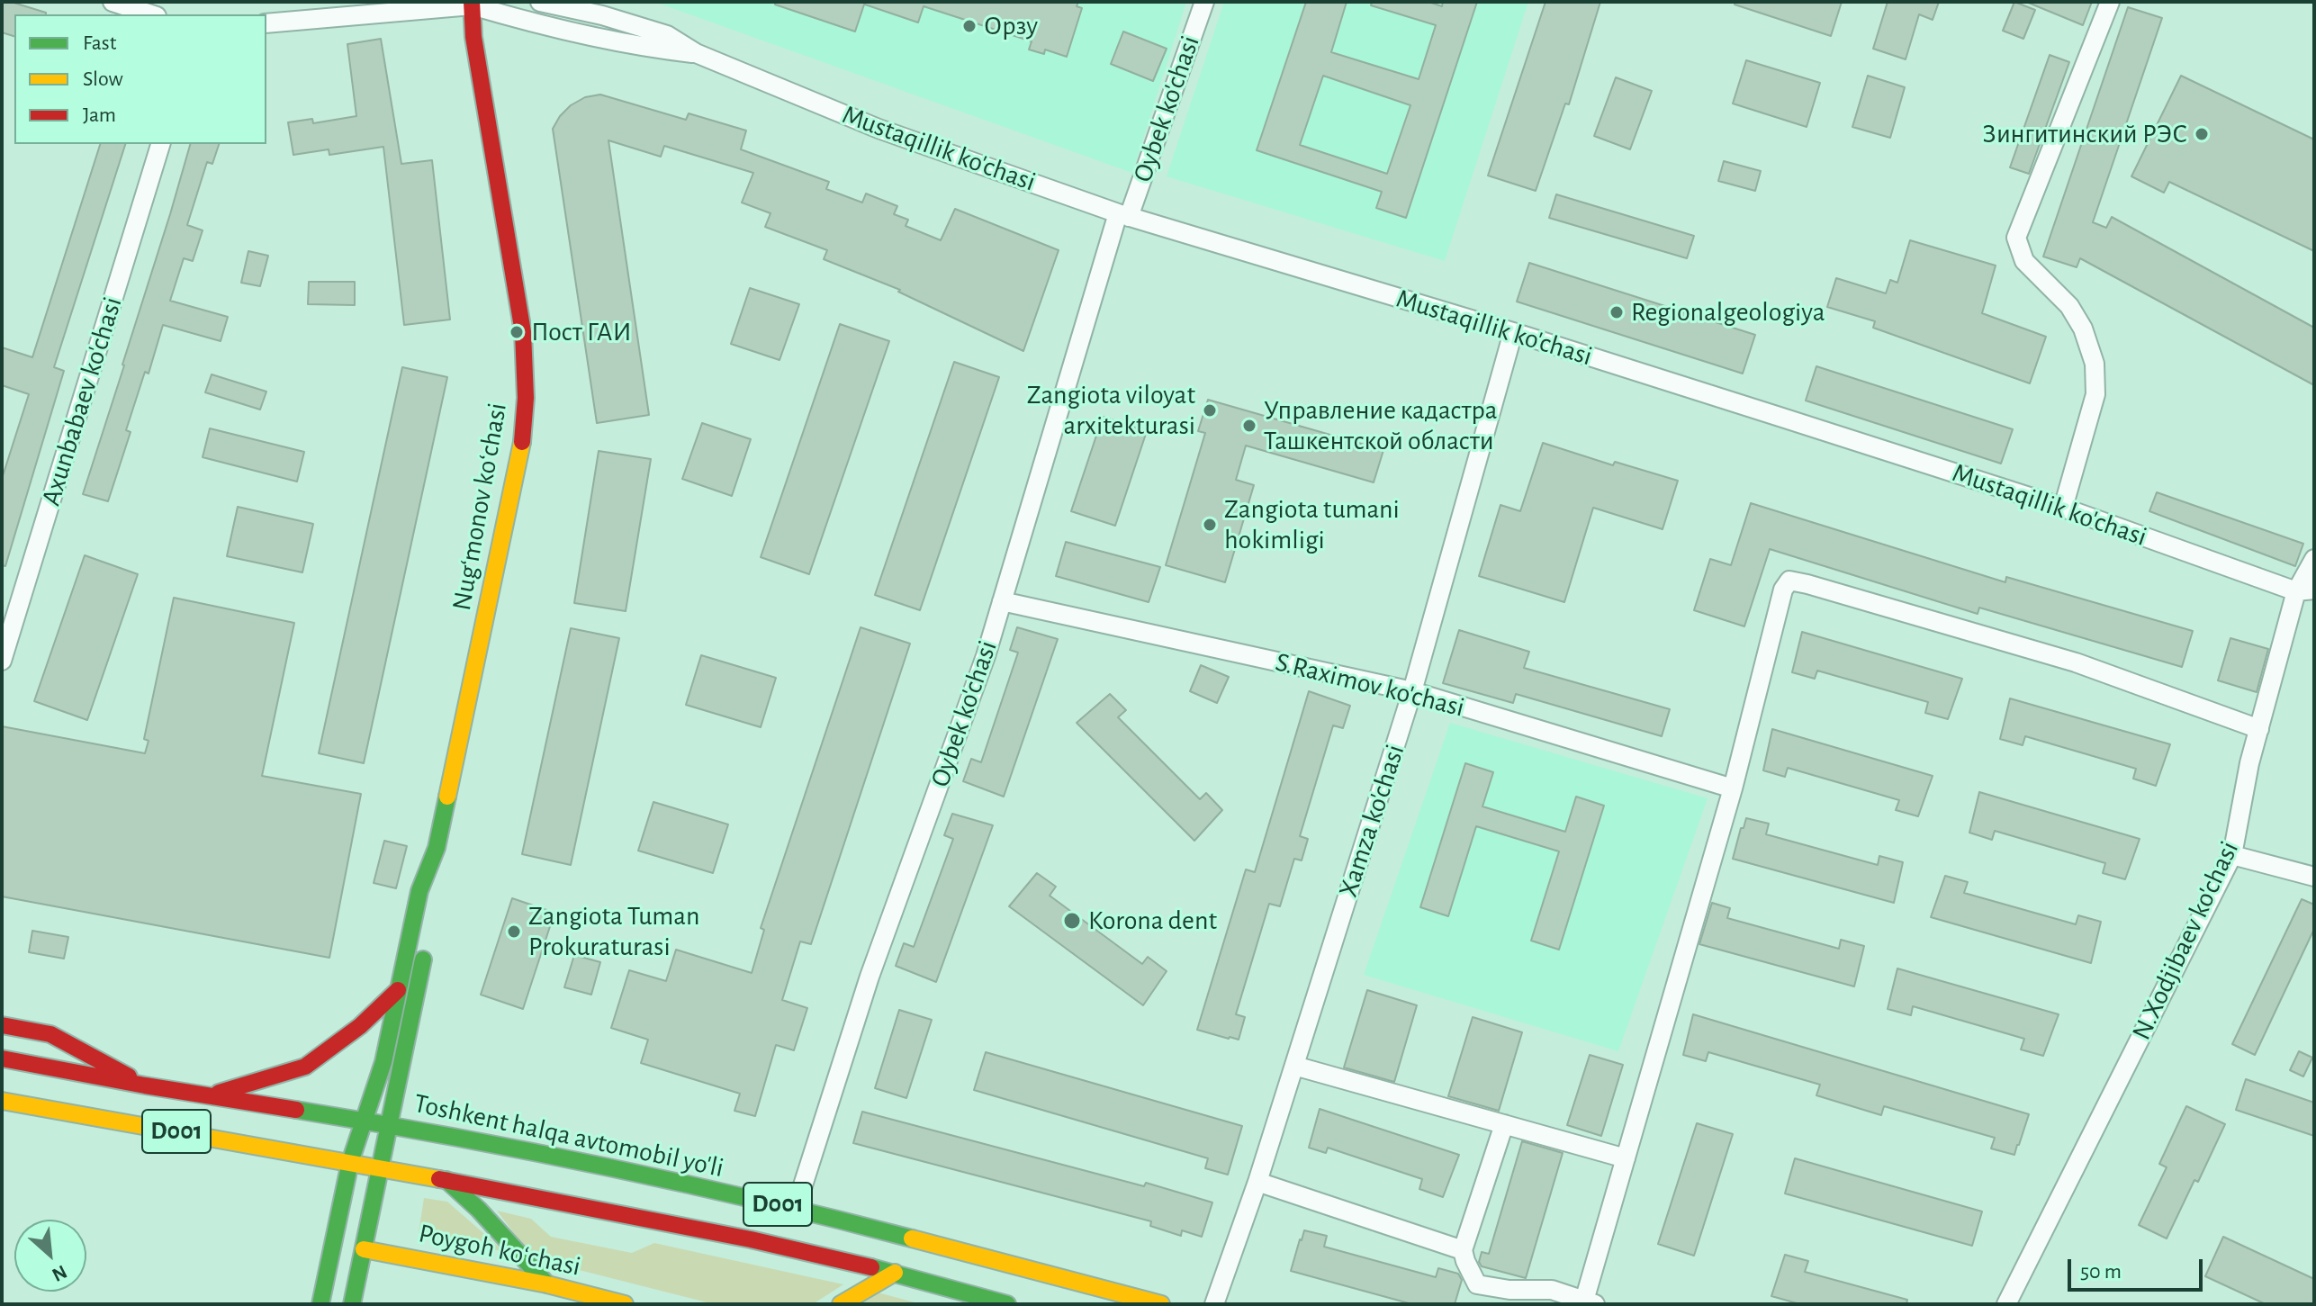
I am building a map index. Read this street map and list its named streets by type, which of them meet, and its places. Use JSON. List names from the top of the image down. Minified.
{"streets":{"main road":["Nugʻmonov koʻchasi","D001","Toshkent halqa avtomobil yo'li","Poygoh koʻchasi"],"street":["Oybek ko'chasi","Mustaqillik ko'chasi","Axunbabaev ko'chasi","S.Raximov ko'chasi","Xamza ko'chasi","N.Xodjibaev ko'chasi"]},"crossings":[["Oybek ko'chasi","Mustaqillik ko'chasi"],["Oybek ko'chasi","S.Raximov ko'chasi"],["Oybek ko'chasi","Toshkent halqa avtomobil yo'li"],["Mustaqillik ko'chasi","Nugʻmonov koʻchasi"],["Mustaqillik ko'chasi","Xamza ko'chasi"],["Mustaqillik ko'chasi","N.Xodjibaev ko'chasi"],["Nugʻmonov koʻchasi","Toshkent halqa avtomobil yo'li"],["S.Raximov ko'chasi","Xamza ko'chasi"]],"places":["Орзу","Зингитинский РЭС","Regionalgeologiya","Пост ГАИ","Zangiota viloyat arxitekturasi","Управление кадастра Ташкентской области","Zangiota tumani hokimligi","Korona dent","Zangiota Tuman Prokuraturasi"],"legend":["Fast","Slow","Jam"],"scale_bar":"50 m","north":"bottom right"}
